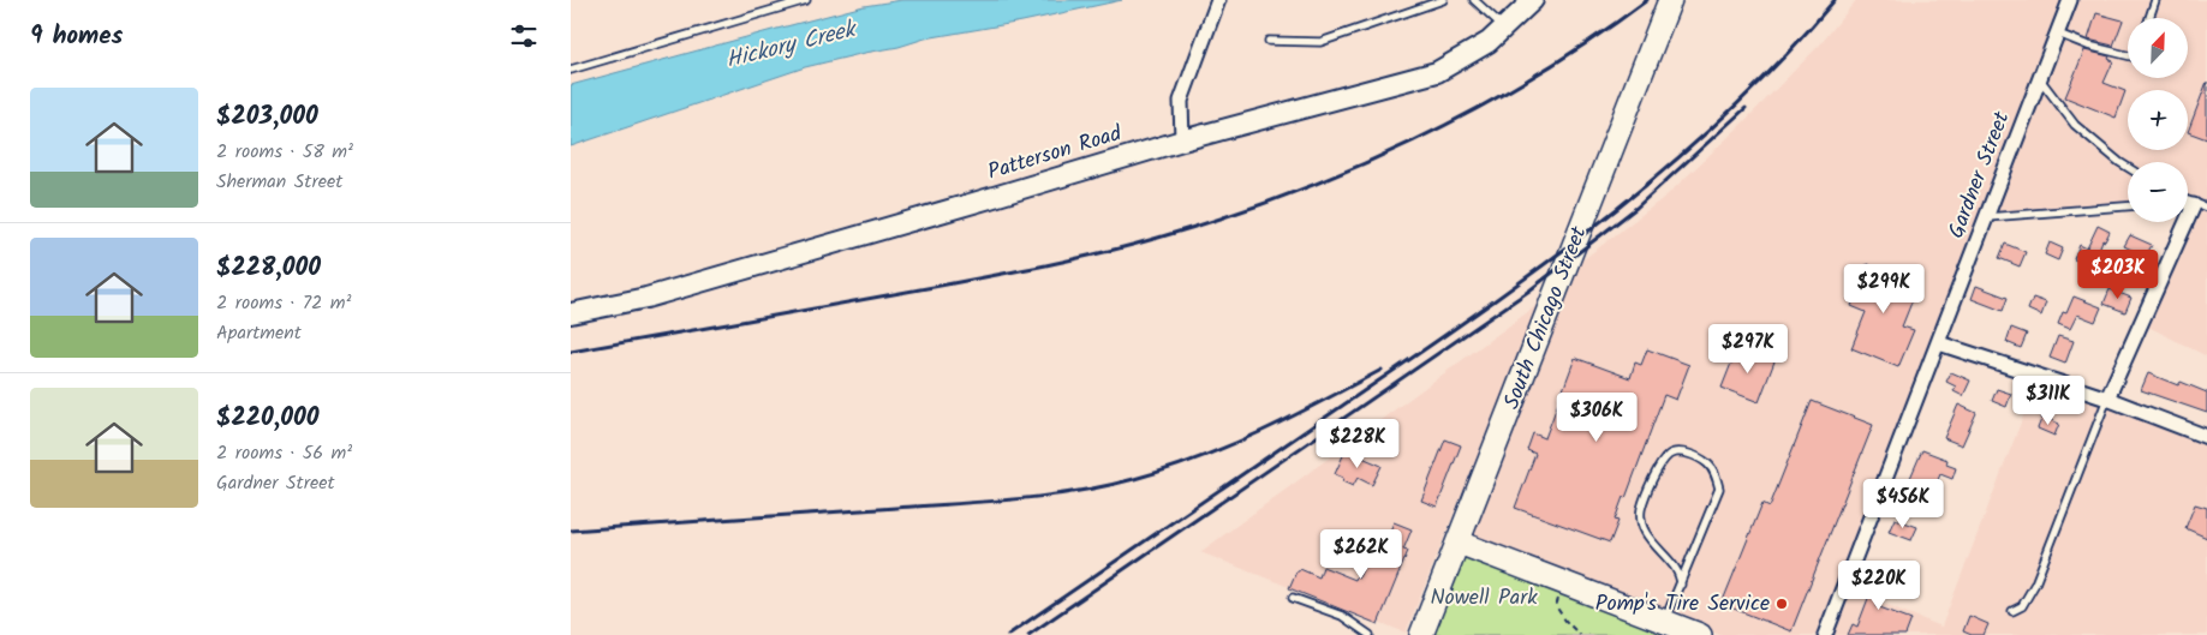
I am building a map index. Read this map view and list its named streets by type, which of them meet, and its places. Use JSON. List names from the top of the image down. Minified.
{"streets":{"main road":["South Chicago Street"],"street":["Patterson Road","Gardner Street"]},"water":["Hickory Creek"],"parks":["Nowell Park"],"places":["Pomp's Tire Service"],"north":"top right","page":{"heading":"9 homes","map_buttons":["+","−"],"list":[{"name":"$203,000","note":"2 rooms · 58 m² · Sherman Street"},{"name":"$228,000","note":"2 rooms · 72 m² · Apartment"},{"name":"$220,000","note":"2 rooms · 56 m² · Gardner Street"}],"price":["$203K","$299K","$297K","$311K","$306K","$228K","$456K","$262K","$220K"]}}
